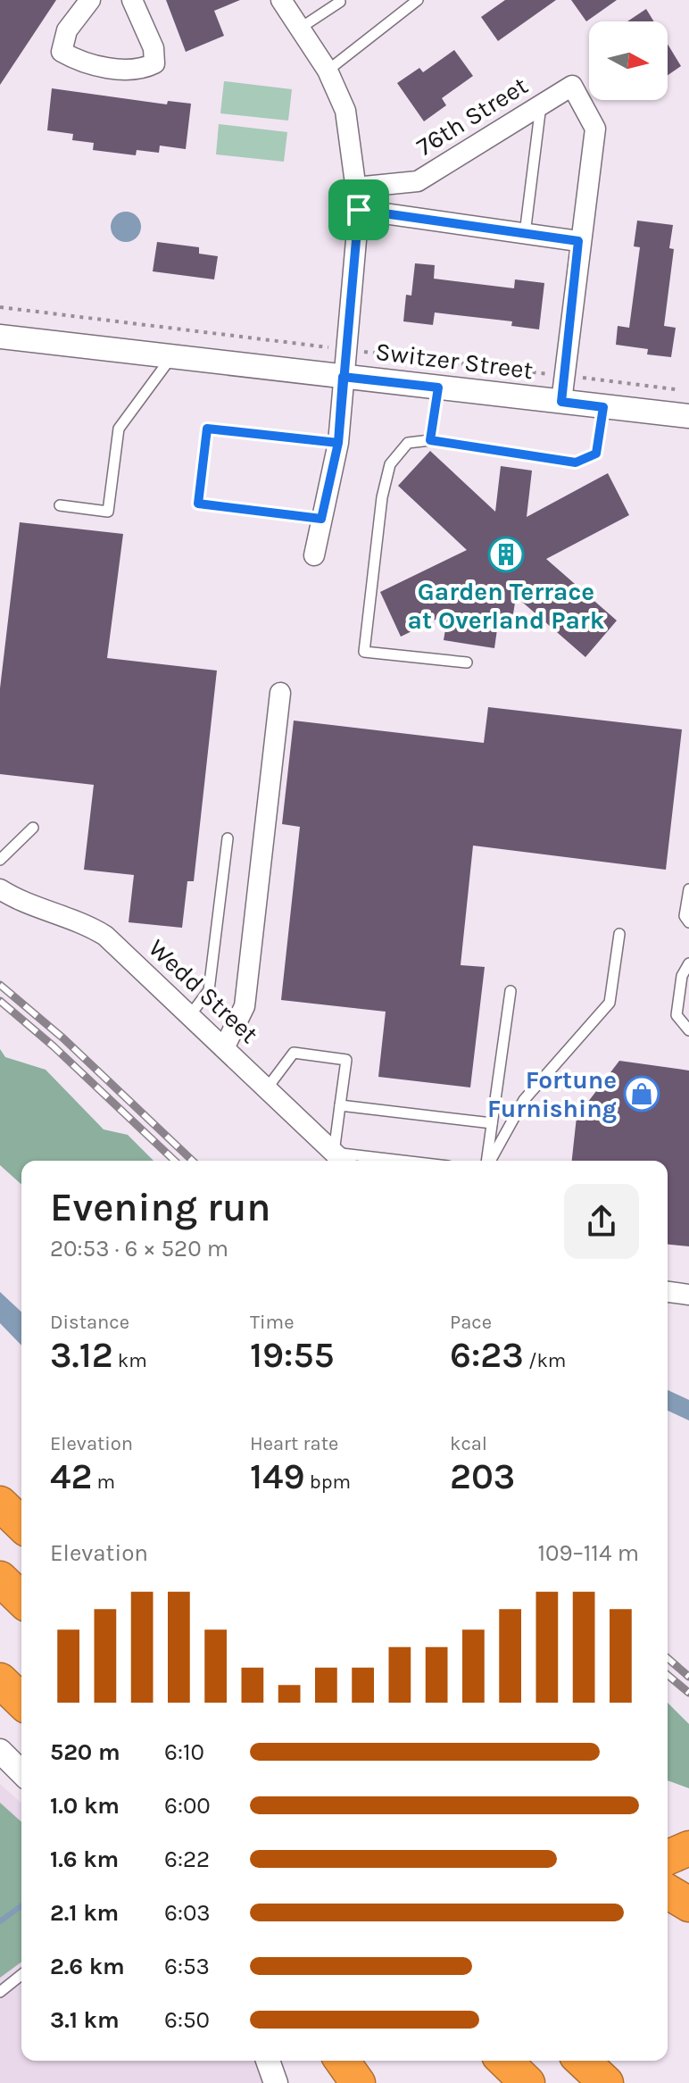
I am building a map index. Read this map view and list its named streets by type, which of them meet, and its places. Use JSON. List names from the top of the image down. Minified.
{"streets":{"street":["76th Street","Switzer Street","Wedd Street"]},"places":{"building":["Garden Terrace at Overland Park"],"shop":["Fortune Furnishing"]},"north":"right","page":{"heading":["Evening run","20:53 · 6 × 520 m"],"stats":[["Distance","3.12 km"],["Time","19:55"],["Pace","6:23 /km"],["Elevation","42 m"],["Heart rate","149 bpm"],["kcal","203"]],"chart":["Elevation","109–114 m"],"list":[{"name":"520 m","note":"6:10"},{"name":"1.0 km","note":"6:00"},{"name":"1.6 km","note":"6:22"},{"name":"2.1 km","note":"6:03"},{"name":"2.6 km","note":"6:53"},{"name":"3.1 km","note":"6:50"}]}}
